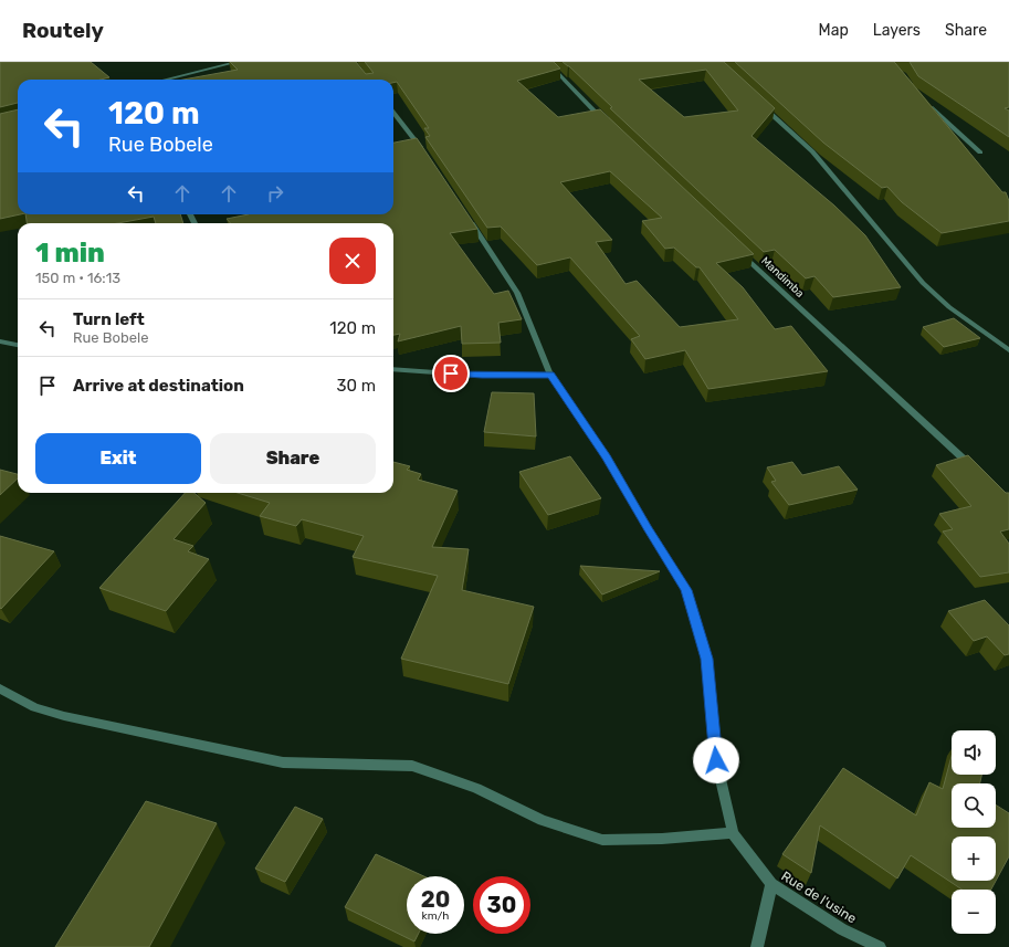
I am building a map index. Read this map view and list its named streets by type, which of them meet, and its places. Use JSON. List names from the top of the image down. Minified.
{"streets":{"street":["Mandimba","Rue de l'usine"]},"page":{"header":"Routely","nav":["Map","Layers","Share"],"turn":["120 m","Rue Bobele"],"heading":["1 min","150 m · 16:13"],"list":[{"name":"Turn left","note":"Rue Bobele","value":"120 m"},{"name":"Arrive at destination","value":"30 m"}],"buttons":["Exit","Share"],"map_buttons":["+","−"],"speed":"20 km/h","limit":"30"}}
